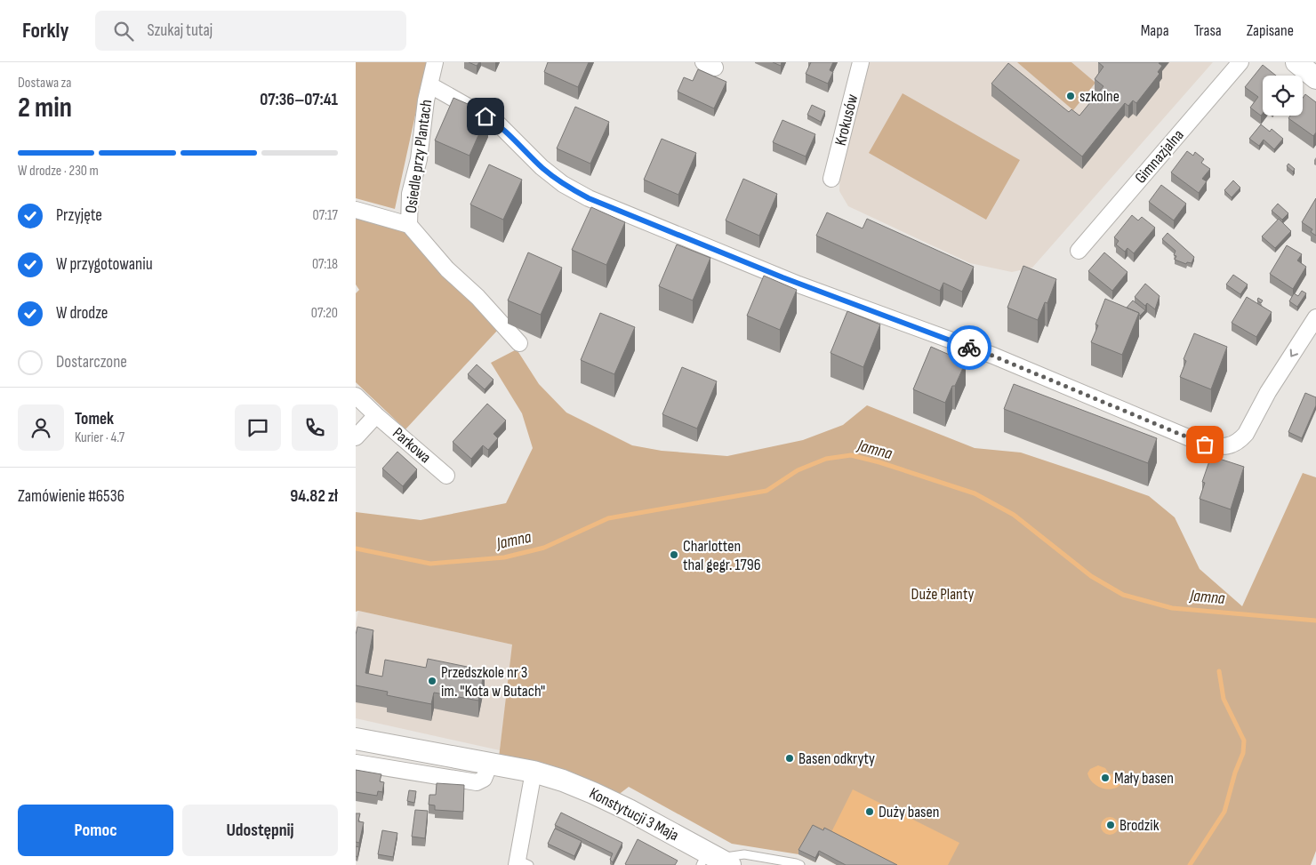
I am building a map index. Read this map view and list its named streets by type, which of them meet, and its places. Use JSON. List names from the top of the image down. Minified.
{"streets":{"street":["Krokusów","Osiedle przy Plantach","Gimnazjalna","Parkowa","Konstytucji 3 Maja"]},"one_way":["Osiedle przy Plantach"],"water":["Jamna"],"parks":["Duże Planty"],"places":["szkolne","Charlotten thal gegr. 1796","Przedszkole nr 3 im. \"Kota w Butach\"","Basen odkryty","Mały basen","Duży basen","Brodzik"],"page":{"header":"Forkly","search":"Szukaj tutaj","nav":["Mapa","Trasa","Zapisane"],"heading":["2 min","Dostawa za","07:36–07:41"],"panel":["Tomek","Kurier · 4.7","Zamówienie #6536","94.82 zł"],"bar":"W drodze · 230 m","list":[["Przyjęte","07:17"],["W przygotowaniu","07:18"],["W drodze","07:20"],"Dostarczone"],"buttons":["Pomoc","Udostępnij"]}}
